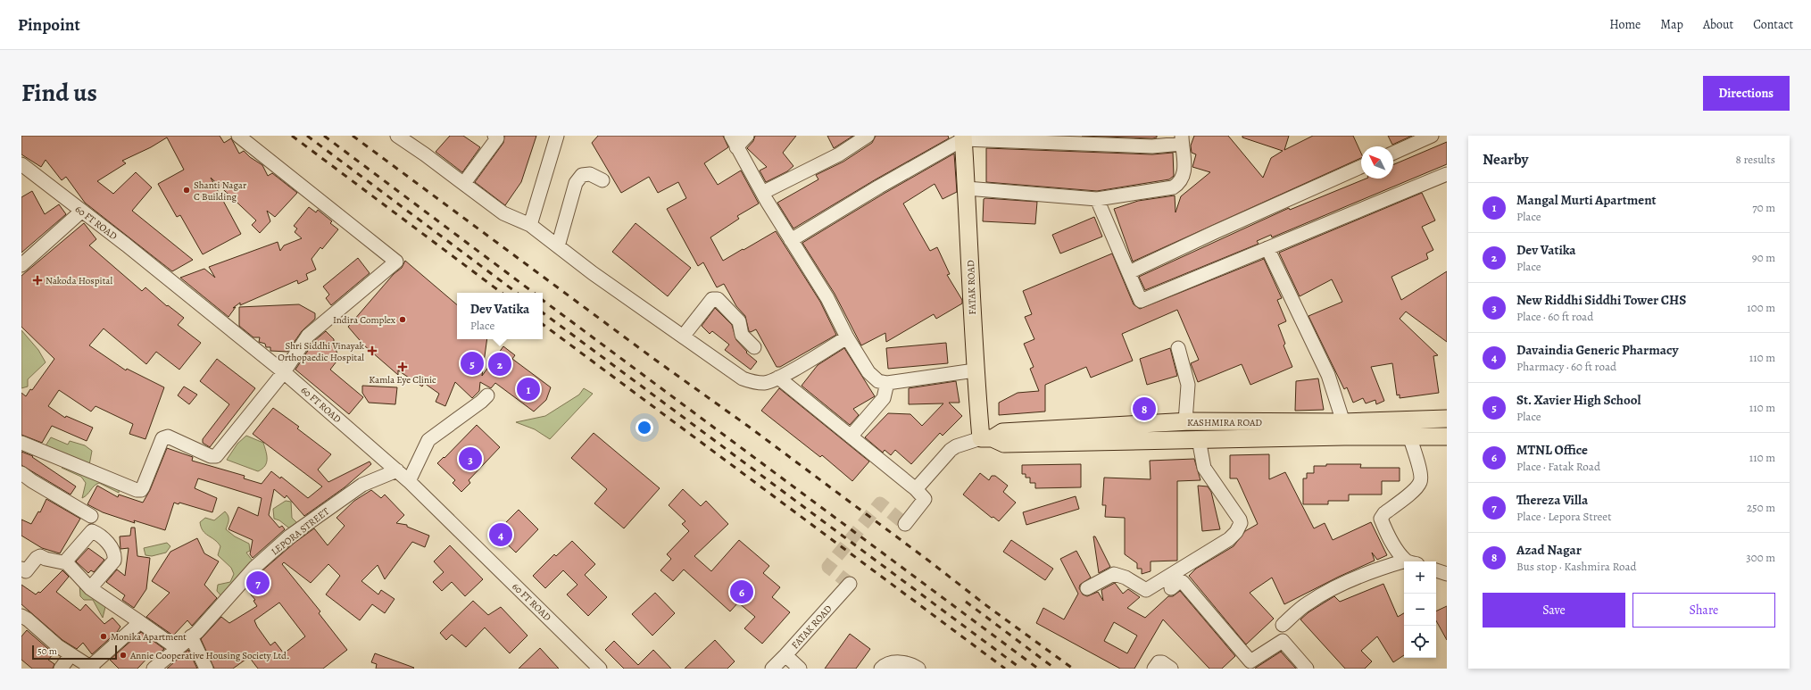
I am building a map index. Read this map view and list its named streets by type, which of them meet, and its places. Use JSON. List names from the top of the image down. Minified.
{"streets":{"main road":["FATAK ROAD","KASHMIRA ROAD"],"street":["60 FT ROAD","LEPORA STREET"]},"crossings":[["60 FT ROAD","LEPORA STREET"],["FATAK ROAD","KASHMIRA ROAD"]],"places":{"other":["Shanti Nagar C Building","Indira Complex","Monika Apartment","Annie Cooperative Housing Society Ltd."],"health":["Nakoda Hospital","Shri Siddhi Vinayak Orthopaedic Hospital","Kamla Eye Clinic"]},"scale_bar":"50 m","north":"top left","page":{"header":"Pinpoint","nav":["Home","Map","About","Contact"],"title":"Find us","buttons":["Directions",["Save","Share"]],"heading":["Nearby","8 results"],"list":[{"mark":"1","name":"Mangal Murti Apartment","note":"Place","value":"70 m"},{"mark":"2","name":"Dev Vatika","note":"Place","value":"90 m"},{"mark":"3","name":"New Riddhi Siddhi Tower CHS","note":"Place · 60 ft road","value":"100 m"},{"mark":"4","name":"Davaindia Generic Pharmacy","note":"Pharmacy · 60 ft road","value":"110 m"},{"mark":"5","name":"St. Xavier High School","note":"Place","value":"110 m"},{"mark":"6","name":"MTNL Office","note":"Place · Fatak Road","value":"110 m"},{"mark":"7","name":"Thereza Villa","note":"Place · Lepora Street","value":"250 m"},{"mark":"8","name":"Azad Nagar","note":"Bus stop · Kashmira Road","value":"300 m"}],"popup":["Dev Vatika","Place"],"pins":["5","2","1","8","3","4","7","6"],"map_buttons":["+","−"],"scale":"50 m"}}
